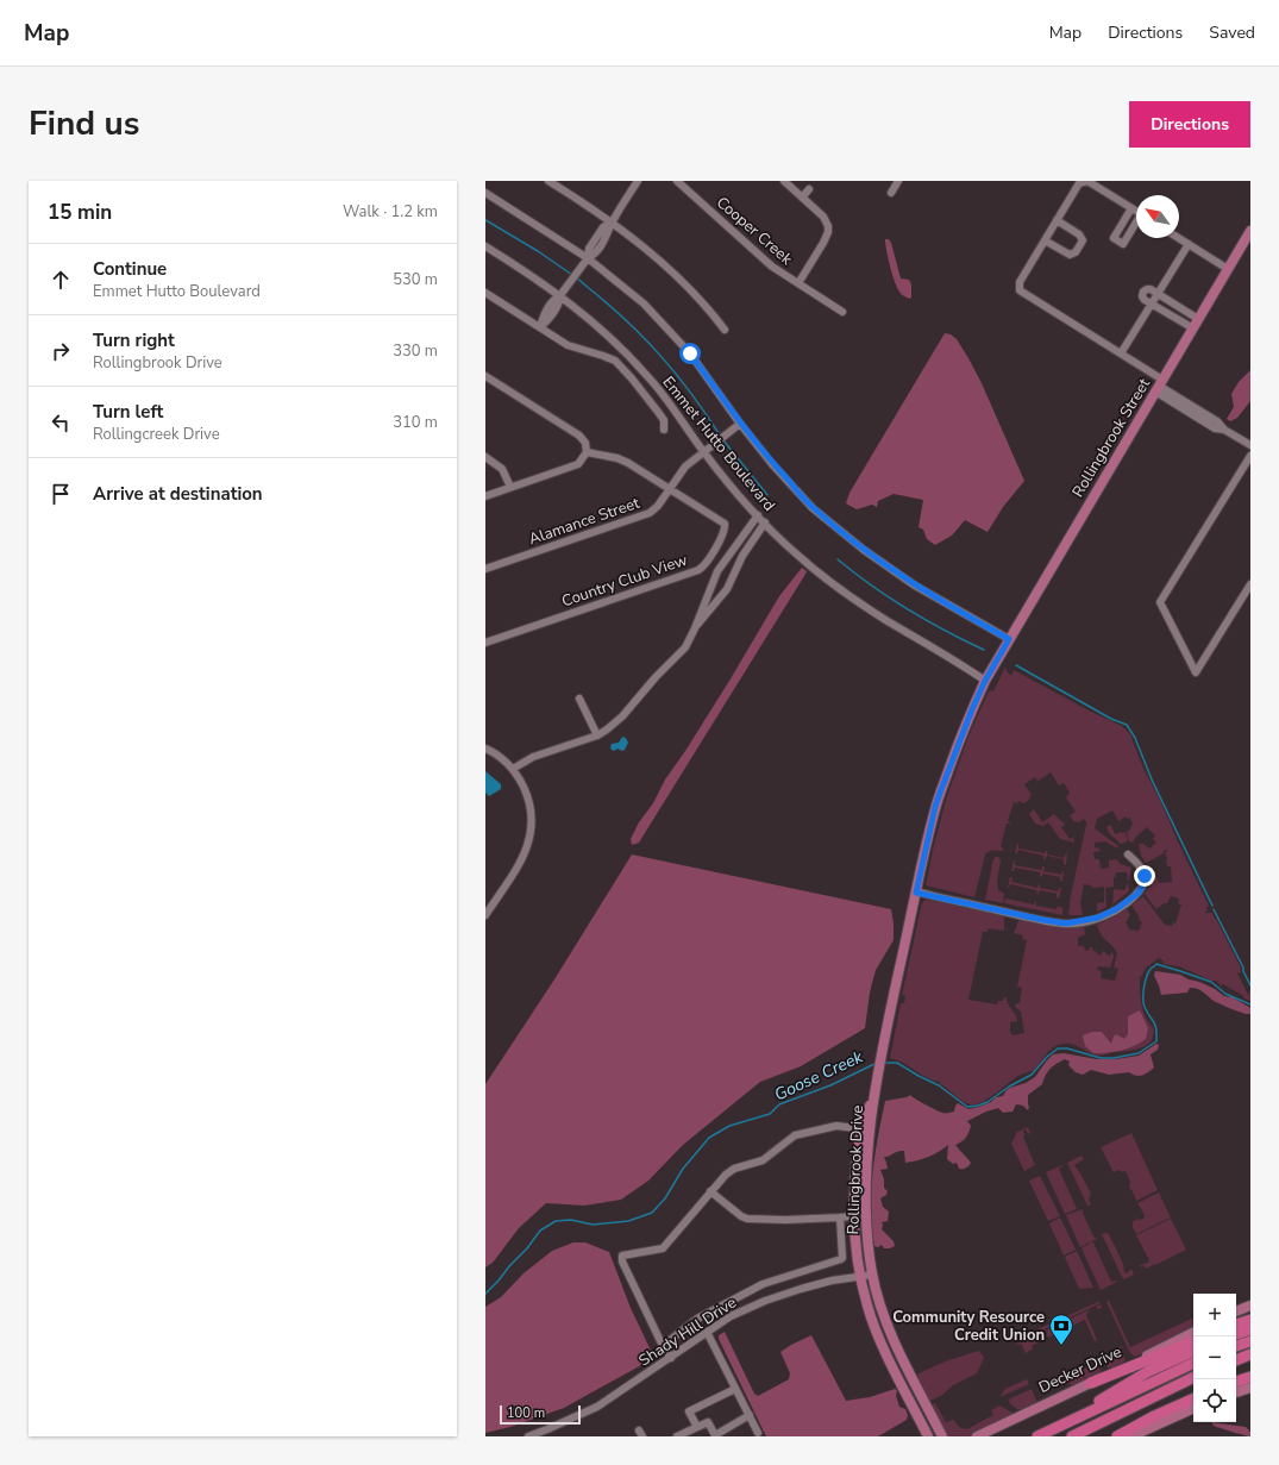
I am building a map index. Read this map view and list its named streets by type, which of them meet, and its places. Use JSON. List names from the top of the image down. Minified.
{"streets":{"main road":["Rollingbrook Street","Rollingbrook Drive","Decker Drive"],"street":["Cooper Creek","Emmet Hutto Boulevard","Alamance Street","Country Club View","Shady Hill Drive"]},"crossings":[["Rollingbrook Street","Emmet Hutto Boulevard"],["Emmet Hutto Boulevard","Alamance Street"],["Alamance Street","Country Club View"],["Rollingbrook Drive","Shady Hill Drive"]],"water":["Goose Creek"],"places":{"bank":["Community Resource Credit Union"]},"scale_bar":"100 m","north":"top left","page":{"header":"Map","nav":["Map","Directions","Saved"],"title":"Find us","buttons":"Directions","heading":["15 min","Walk · 1.2 km"],"list":[["Continue","Emmet Hutto Boulevard","530 m"],["Turn right","Rollingbrook Drive","330 m"],["Turn left","Rollingcreek Drive","310 m"],"Arrive at destination"],"map_buttons":["+","−"],"scale":"100 m"}}
